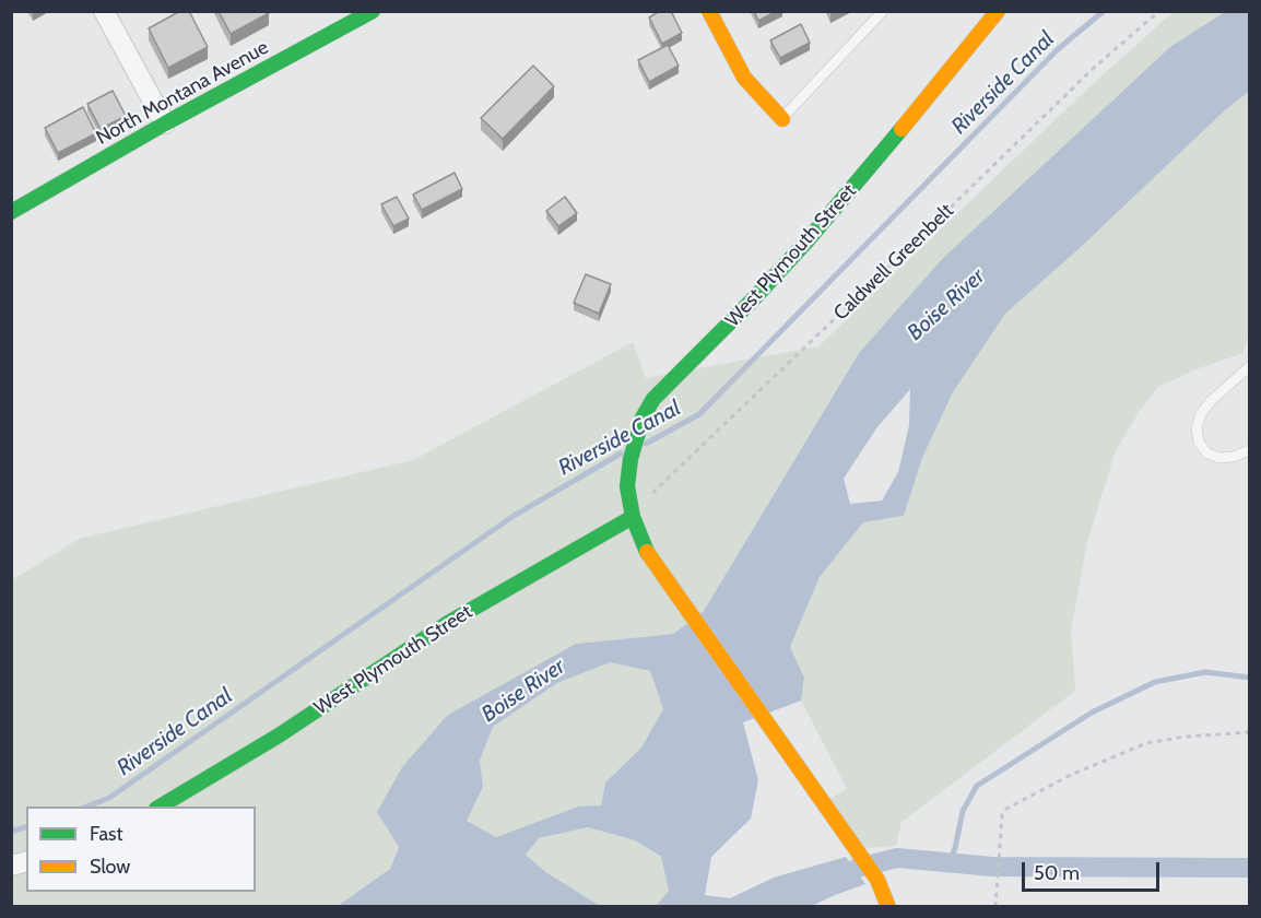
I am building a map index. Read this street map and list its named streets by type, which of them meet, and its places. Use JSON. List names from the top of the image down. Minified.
{"streets":{"street":["North Montana Avenue","West Plymouth Street"],"path":["Caldwell Greenbelt"]},"crossings":[["West Plymouth Street","Caldwell Greenbelt"]],"water":["Riverside Canal","Boise River"],"legend":["Fast","Slow"],"scale_bar":"50 m"}
